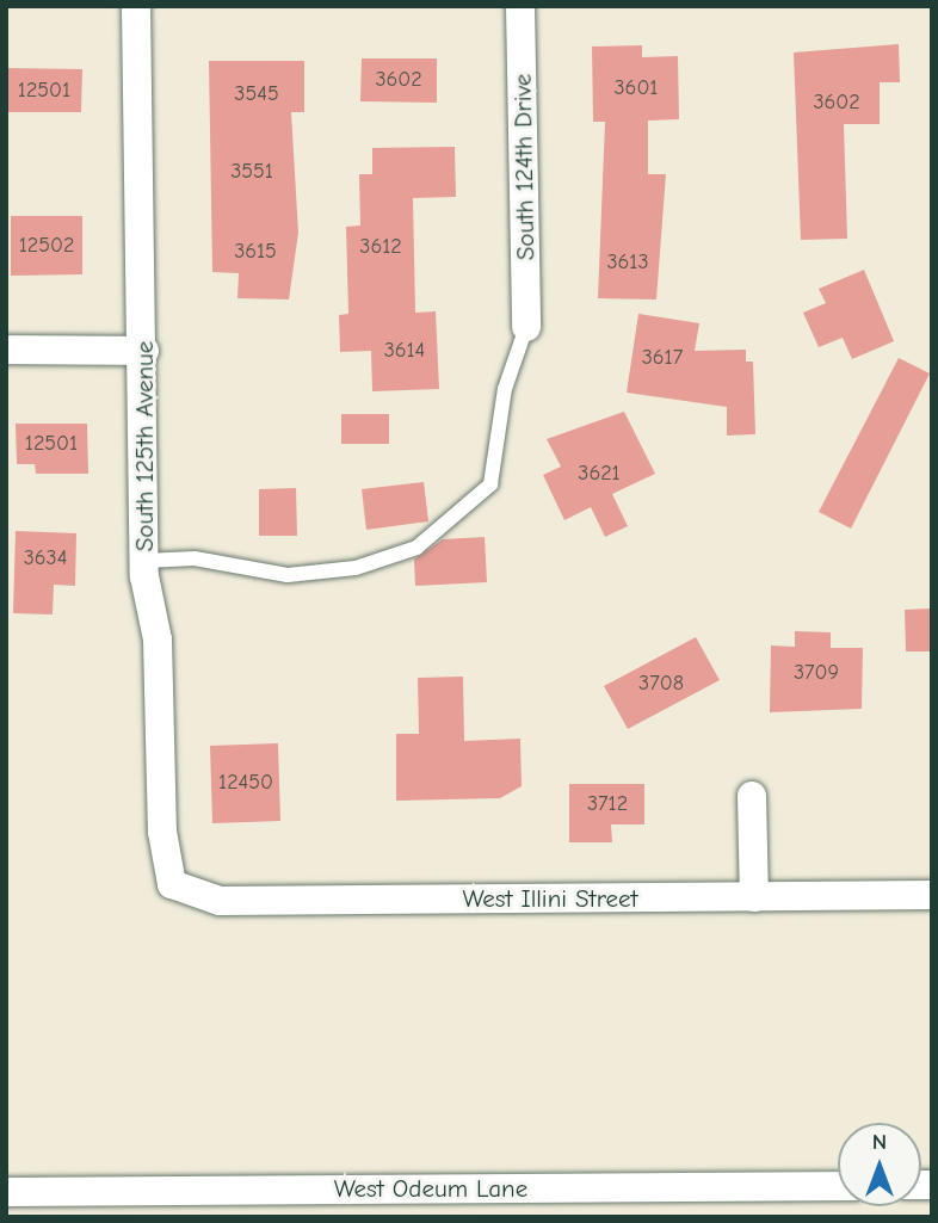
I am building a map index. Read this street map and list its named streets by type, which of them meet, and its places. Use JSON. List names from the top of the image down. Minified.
{"streets":{"street":["South 124th Drive","South 125th Avenue","West Illini Street","West Odeum Lane"]},"crossings":[["South 125th Avenue","West Illini Street"]],"house_numbers":["3602","3601","12501","3545","3602","3551","12502","3612","3615","3613","3614","3617","12501","3621","3634","3709","3708","12450","3712"],"north":"top"}
